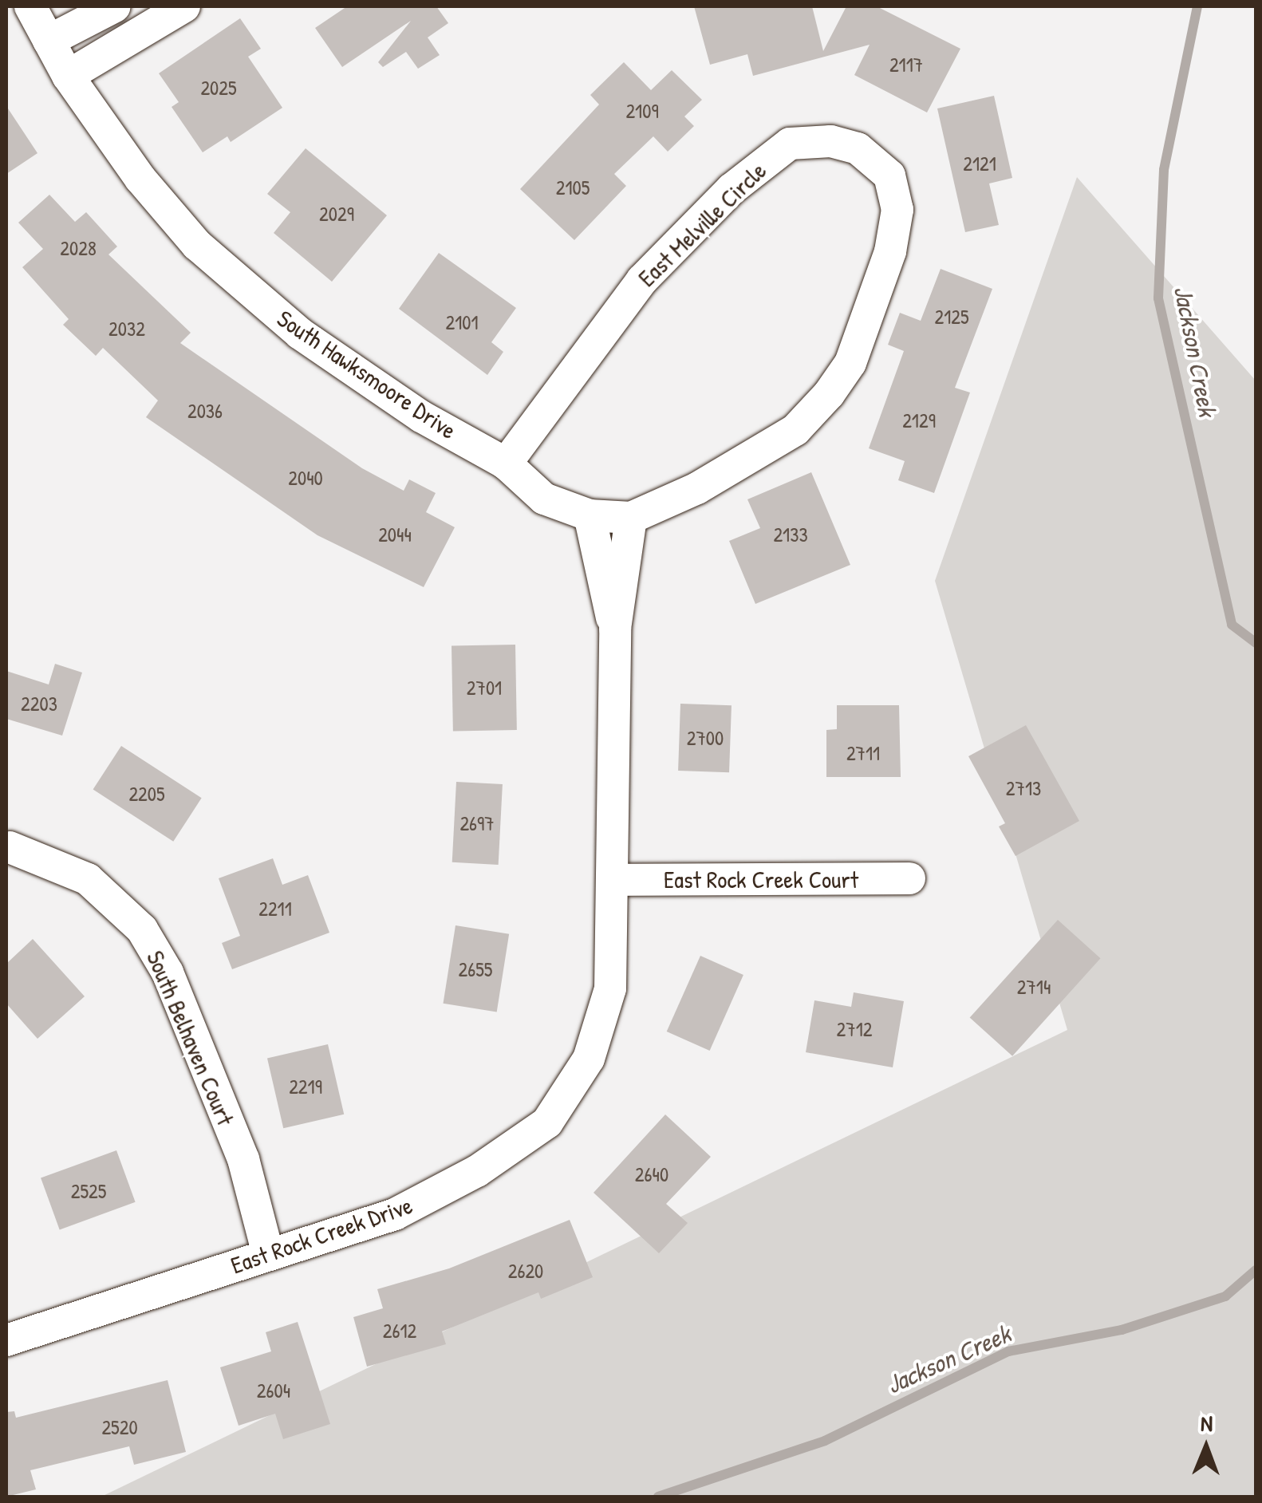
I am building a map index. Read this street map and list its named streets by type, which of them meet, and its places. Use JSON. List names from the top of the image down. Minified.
{"streets":{"street":["East Melville Circle","South Hawksmoore Drive","East Rock Creek Court","South Belhaven Court","East Rock Creek Drive"]},"crossings":[["East Melville Circle","South Hawksmoore Drive"],["East Melville Circle","East Rock Creek Drive"],["South Hawksmoore Drive","East Rock Creek Drive"],["East Rock Creek Court","East Rock Creek Drive"],["South Belhaven Court","East Rock Creek Drive"]],"water":["Jackson Creek"],"house_numbers":["2117","2025","2109","2121","2105","2029","2028","2125","2101","2032","2036","2129","2040","2044","2133","2701","2203","2700","2711","2713","2205","2697","2211","2655","2714","2712","2219","2640","2525","2620","2612","2604","2520"],"north":"top"}
